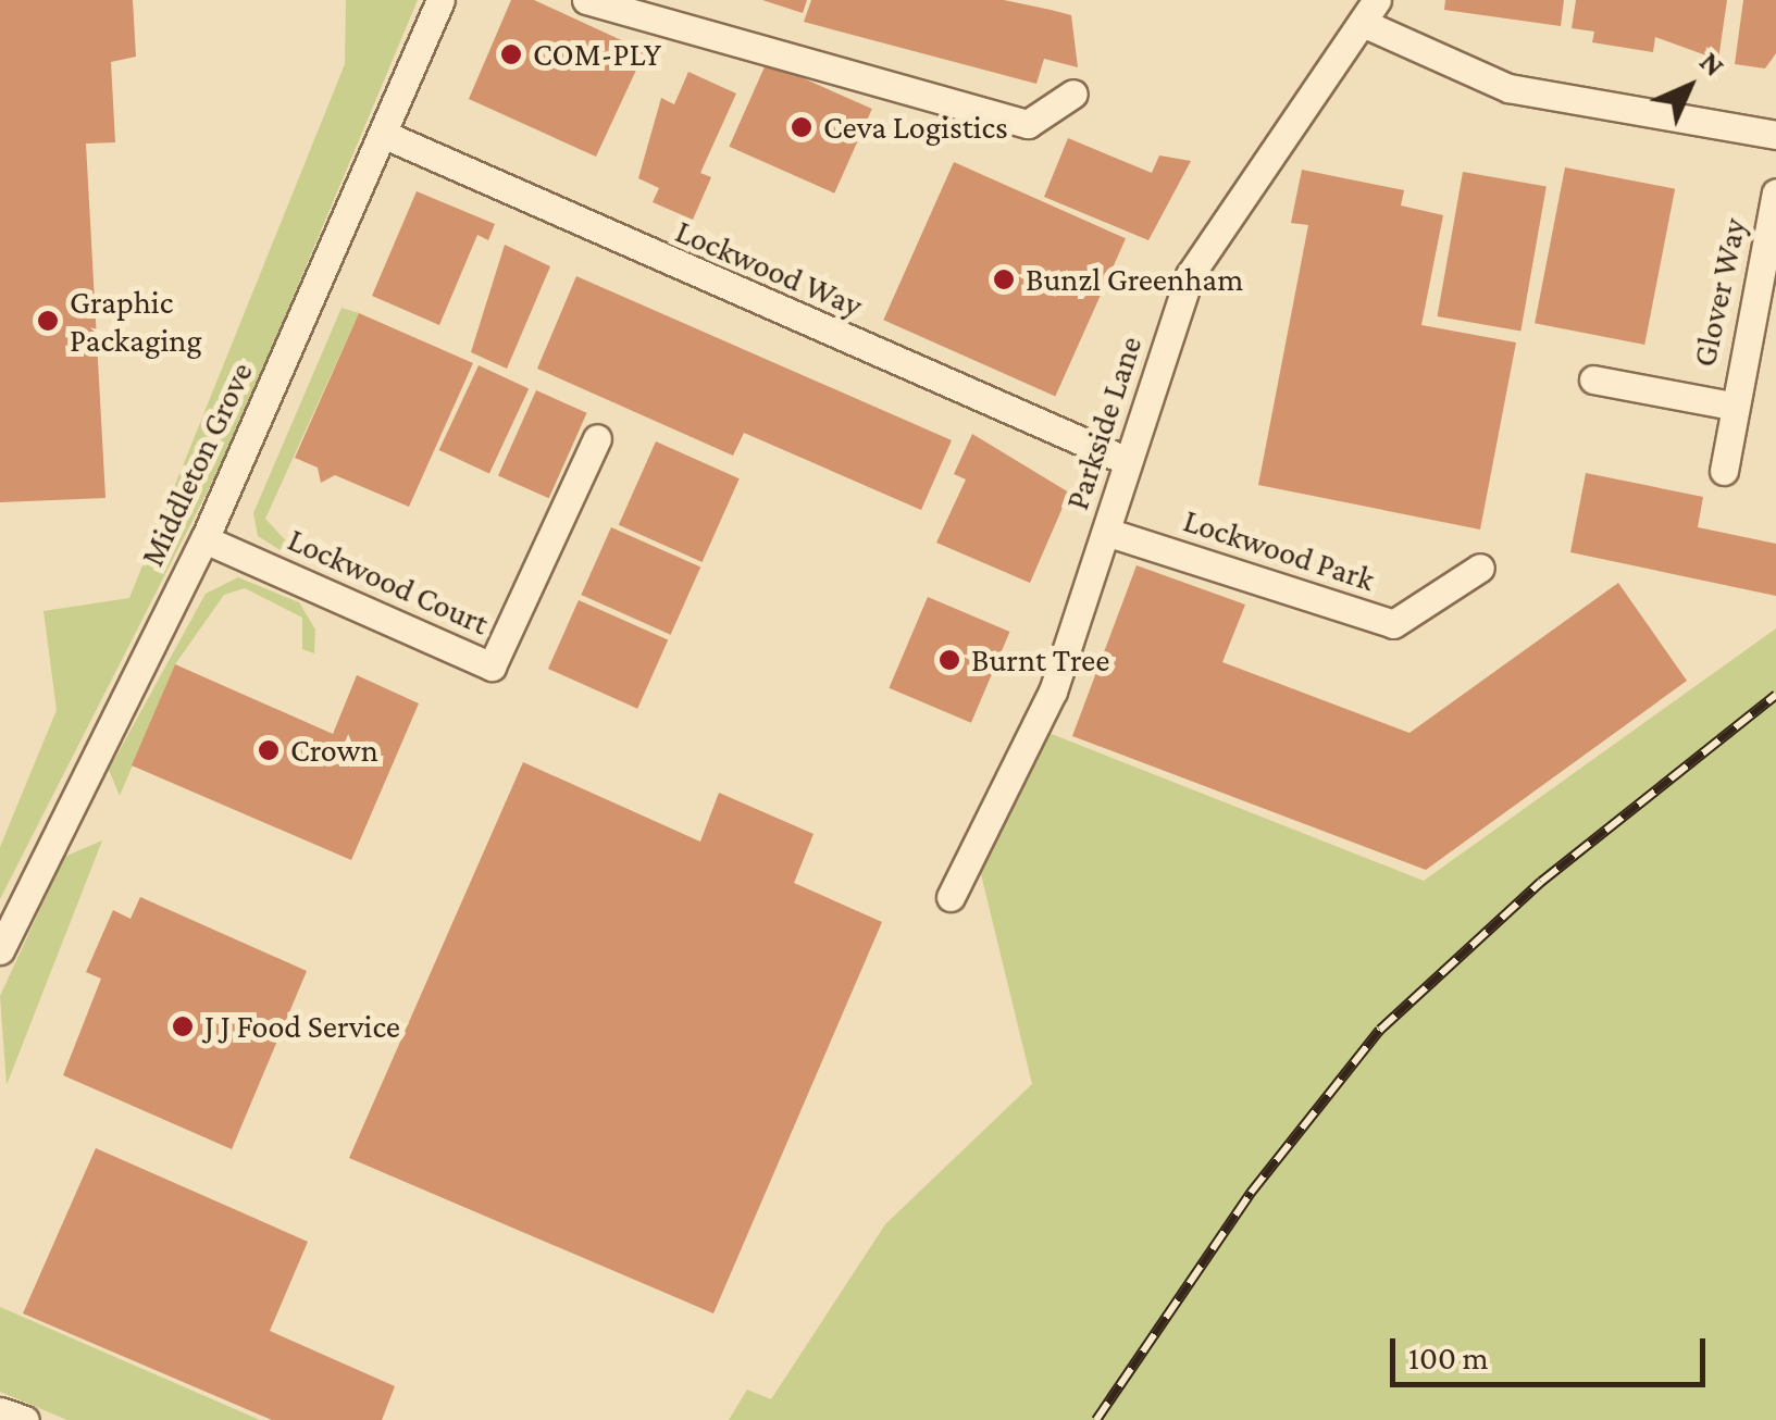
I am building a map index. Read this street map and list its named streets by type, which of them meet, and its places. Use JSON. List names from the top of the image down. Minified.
{"streets":{"street":["Lockwood Way","Glover Way","Parkside Lane","Middleton Grove","Lockwood Park","Lockwood Court"]},"crossings":[["Lockwood Way","Parkside Lane"],["Lockwood Way","Middleton Grove"],["Parkside Lane","Lockwood Park"],["Middleton Grove","Lockwood Court"]],"places":["COM-PLY","Ceva Logistics","Bunzl Greenham","Graphic Packaging","Burnt Tree","Crown","J J Food Service"],"scale_bar":"100 m","north":"top right"}
